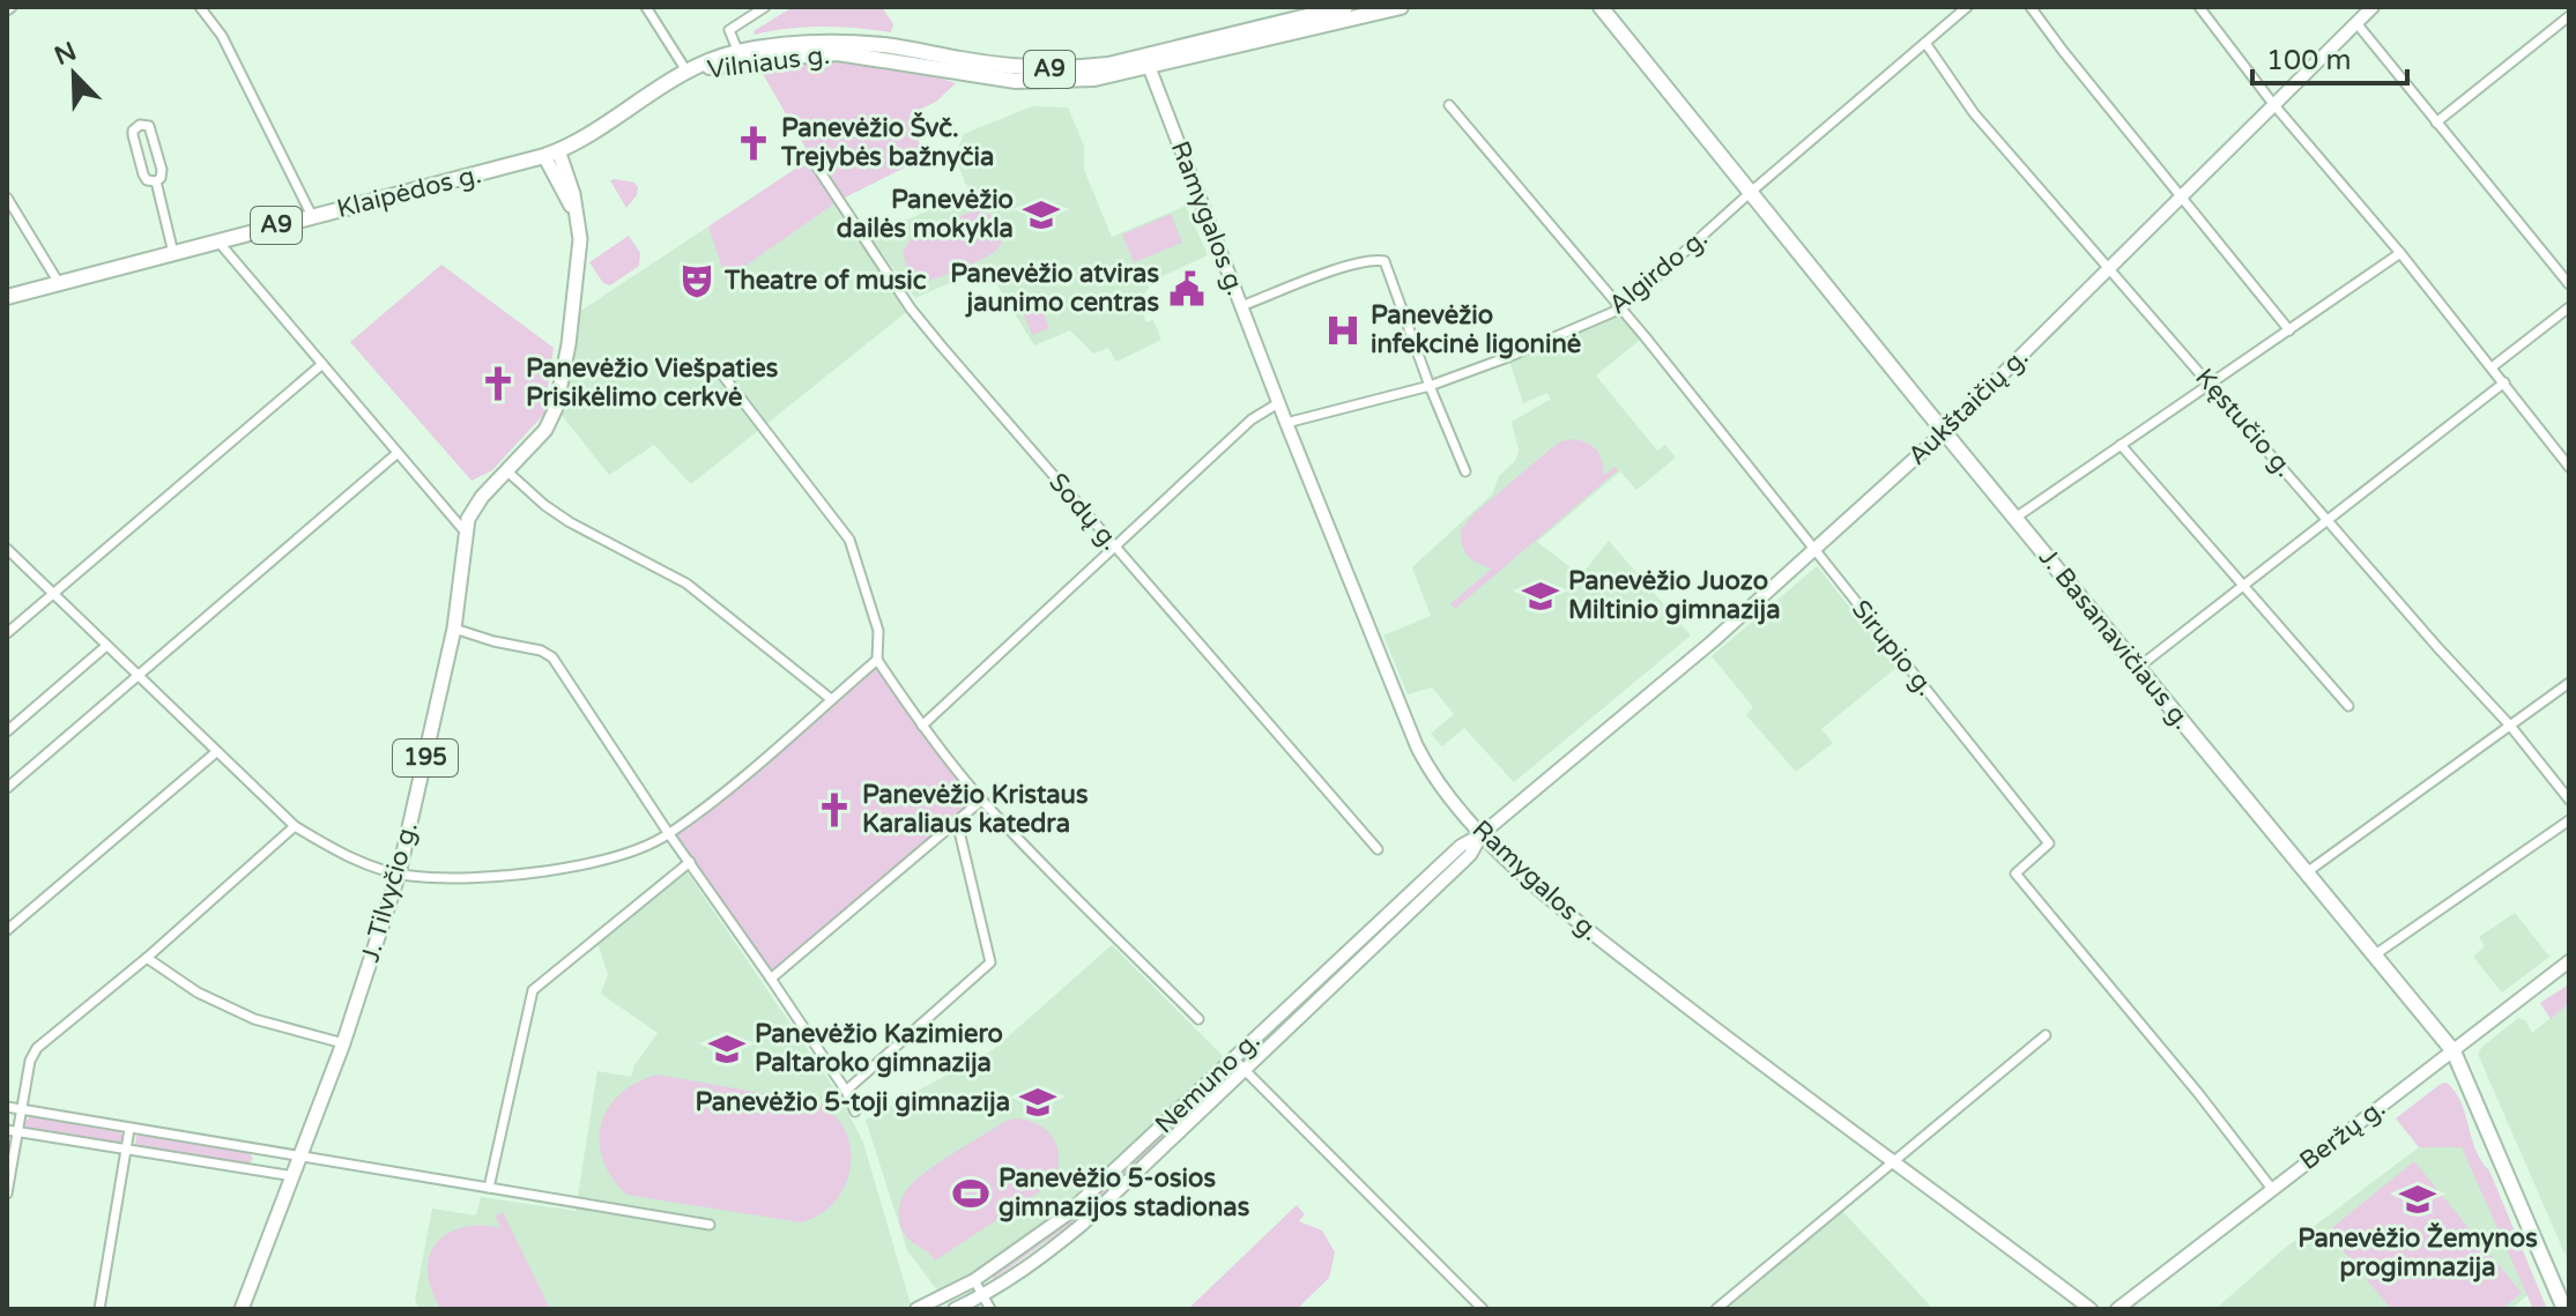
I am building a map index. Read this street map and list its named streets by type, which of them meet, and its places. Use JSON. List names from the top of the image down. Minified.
{"streets":{"highway":["Vilniaus g.","A9","Klaipėdos g.","J. Basanavičiaus g."],"main road":["Ramygalos g.","Aukštaičių g.","195","J. Tilvyčio g.","Nemuno g.","Beržų g."],"street":["Algirdo g.","Kęstučio g.","Sodų g.","Sirupio g."]},"crossings":[["Vilniaus g.","Klaipėdos g."],["Vilniaus g.","Ramygalos g."],["Klaipėdos g.","J. Tilvyčio g."],["Ramygalos g.","Algirdo g."],["Ramygalos g.","Nemuno g."],["Algirdo g.","Kęstučio g."],["Algirdo g.","J. Basanavičiaus g."],["Algirdo g.","Sirupio g."],["Aukštaičių g.","Kęstučio g."],["Aukštaičių g.","J. Basanavičiaus g."],["Aukštaičių g.","Sirupio g."],["Aukštaičių g.","Nemuno g."],["J. Basanavičiaus g.","Beržų g."],["Sirupio g.","Beržų g."]],"places":{"church":["Panevėžio Švč. Trejybės bažnyčia","Panevėžio Viešpaties Prisikėlimo cerkvė","Panevėžio Kristaus Karaliaus katedra"],"school or university":["Panevėžio dailės mokykla","Panevėžio Juozo Miltinio gimnazija","Panevėžio Kazimiero Paltaroko gimnazija","Panevėžio 5-toji gimnazija","Panevėžio Žemynos progimnazija"],"theatre":["Theatre of music"],"public building":["Panevėžio atviras jaunimo centras"],"hospital":["Panevėžio infekcinė ligoninė"],"sports":["Panevėžio 5-osios gimnazijos stadionas"]},"scale_bar":"100 m","north":"top left"}
